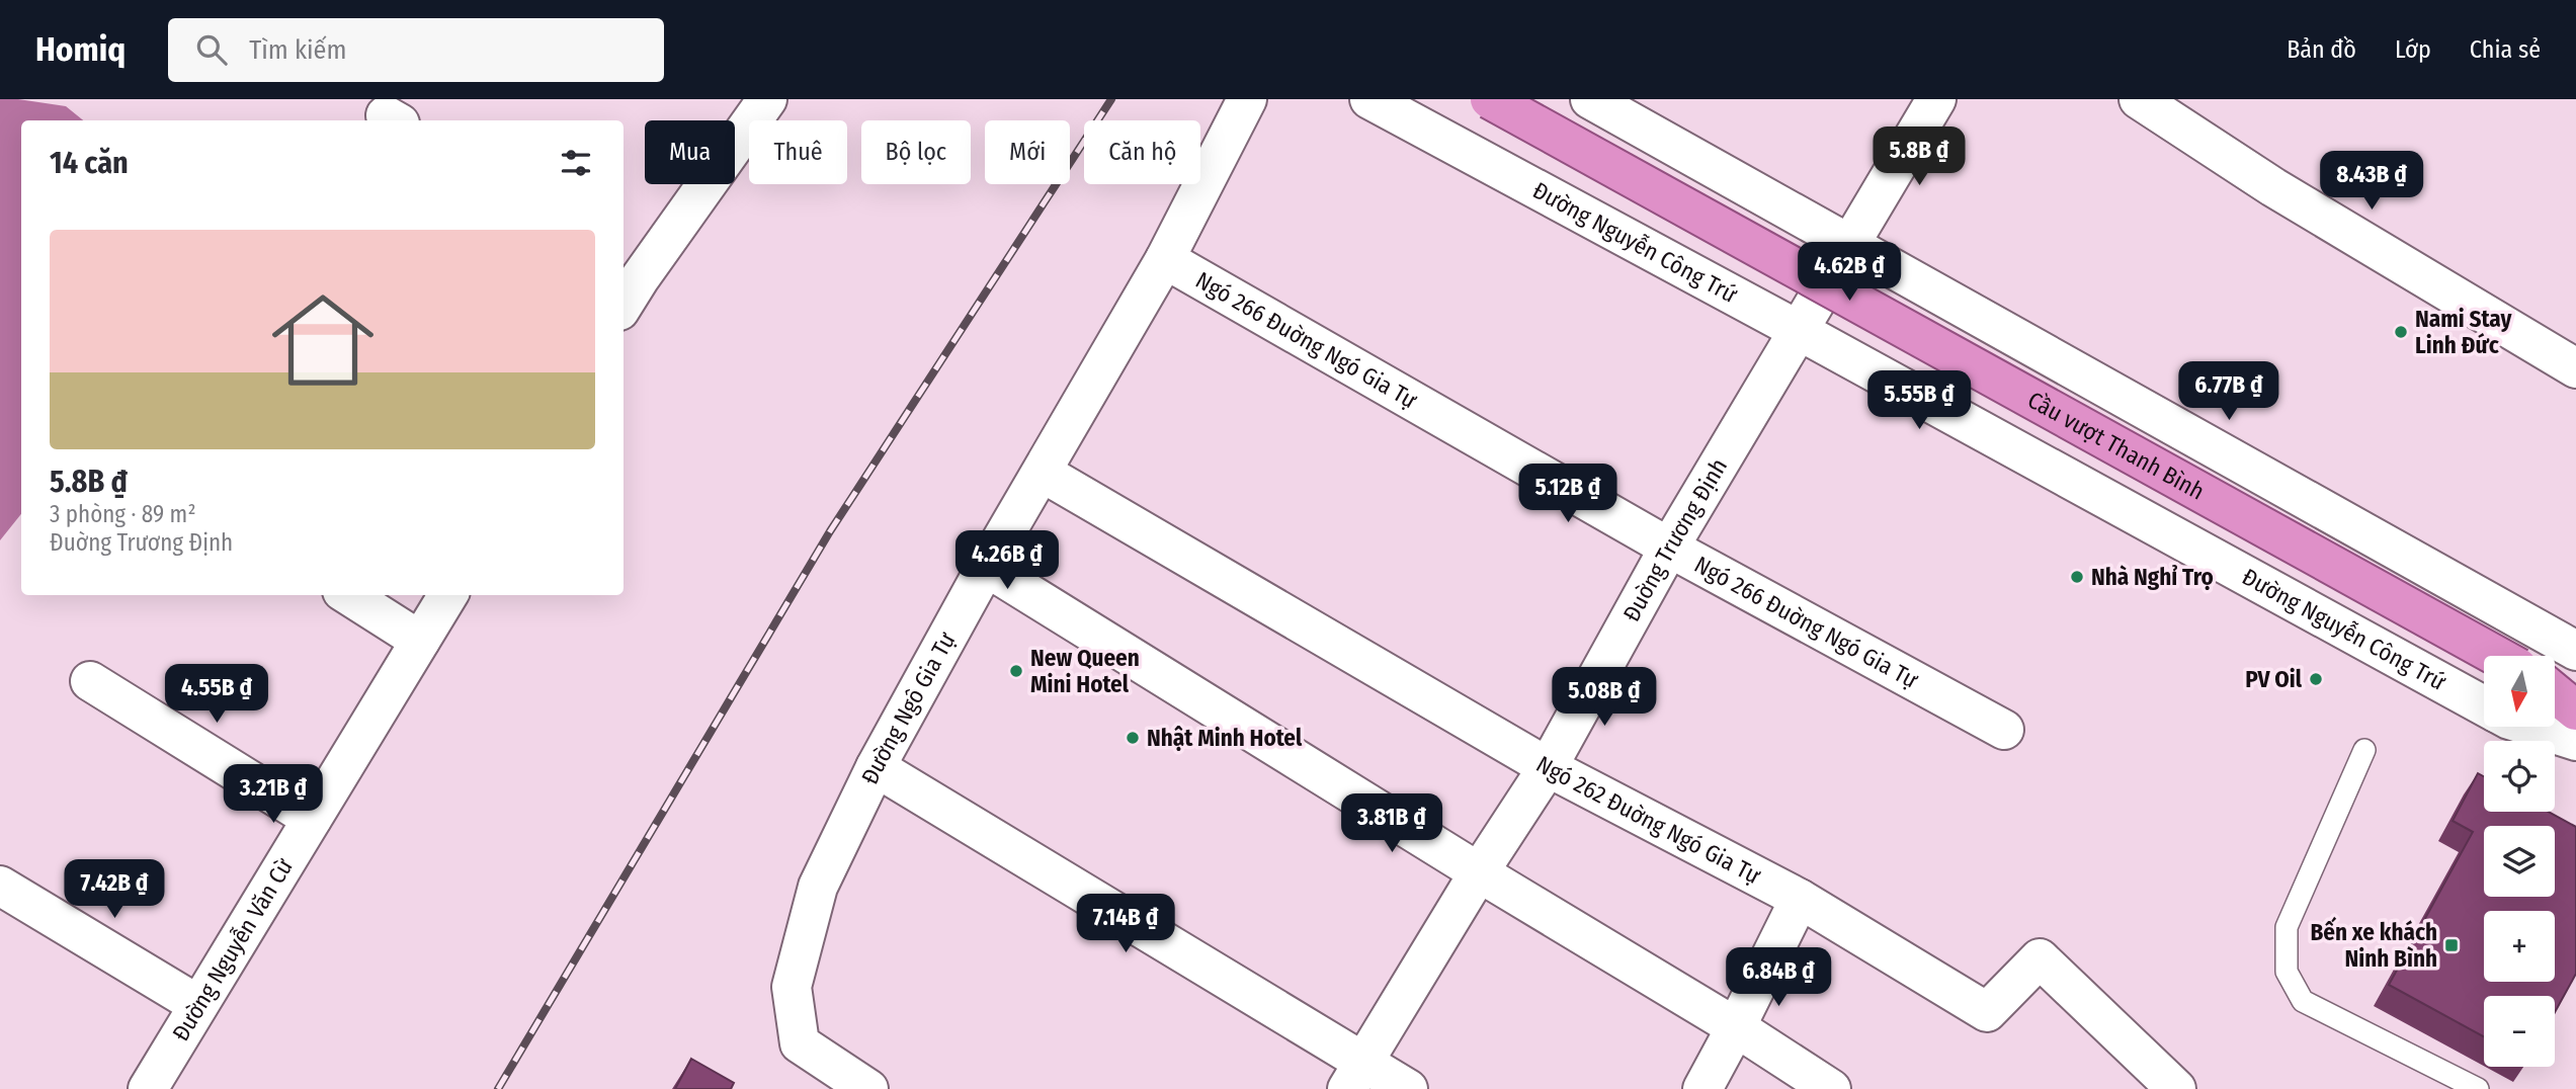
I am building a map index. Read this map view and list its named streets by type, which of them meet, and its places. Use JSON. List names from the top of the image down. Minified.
{"streets":{"highway":["Cầu vượt Thanh Bình"],"street":["Đường Nguyễn Công Trứ","Ngó 266 Đuờng Ngó Gia Tự","Đuờng Trương Định","Đường Ngô Gia Tự","Ngó 262 Đuờng Ngó Gia Tự","Đường Nguyễn Văn Cừ"]},"crossings":[["Đường Nguyễn Công Trứ","Đuờng Trương Định"],["Ngó 266 Đuờng Ngó Gia Tự","Đuờng Trương Định"],["Ngó 266 Đuờng Ngó Gia Tự","Đường Ngô Gia Tự"],["Đuờng Trương Định","Ngó 262 Đuờng Ngó Gia Tự"],["Đường Ngô Gia Tự","Ngó 262 Đuờng Ngó Gia Tự"]],"places":{"other":["Nami Stay Linh Đức","Nhà Nghỉ Trọ","New Queen Mini Hotel","PV Oil","Nhật Minh Hotel"],"transit":["Bến xe khách Ninh Bình"]},"north":"bottom","page":{"header":"Homiq","search":"Tìm kiếm","nav":["Bản đồ","Lớp","Chia sẻ"],"chip":["Mua","Thuê","Bộ lọc","Mới","Căn hộ"],"heading":"14 căn","price":["5.8B ₫","8.43B ₫","4.62B ₫","6.77B ₫","5.55B ₫","5.12B ₫","4.26B ₫","4.55B ₫","5.08B ₫","3.21B ₫","3.81B ₫","7.42B ₫","7.14B ₫","6.84B ₫"],"list":[{"name":"5.8B ₫","note":"3 phòng · 89 m² · Đuờng Trương Định"}],"map_buttons":["+","−"]}}
